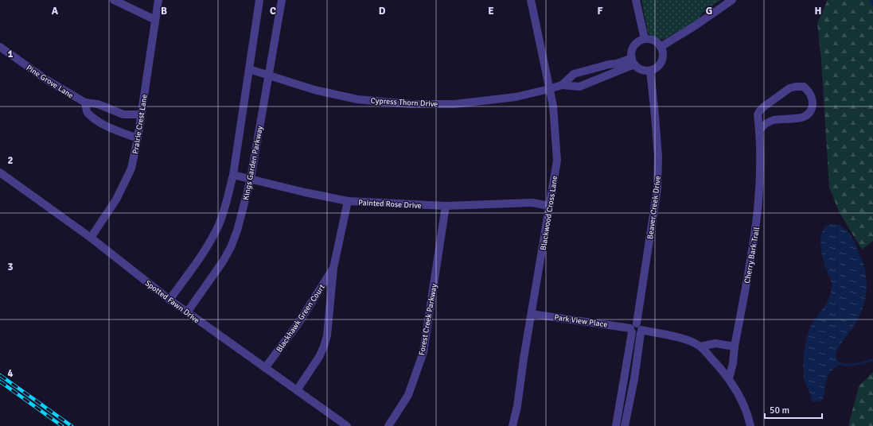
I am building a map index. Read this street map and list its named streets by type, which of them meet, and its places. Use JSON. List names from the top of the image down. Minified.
{"streets":{"street":["Pine Grove Lane","Cypress Thorn Drive","Prairie Crest Lane","Kings Garden Parkway","Painted Rose Drive","Beaver Creek Drive","Blackwood Cross Lane","Cherry Bark Trail","Spotted Fawn Drive","Blackhawk Green Court","Forest Creek Parkway","Park View Place"]},"crossings":[["Pine Grove Lane","Prairie Crest Lane"],["Cypress Thorn Drive","Kings Garden Parkway"],["Cypress Thorn Drive","Beaver Creek Drive"],["Cypress Thorn Drive","Blackwood Cross Lane"],["Prairie Crest Lane","Spotted Fawn Drive"],["Kings Garden Parkway","Painted Rose Drive"],["Kings Garden Parkway","Spotted Fawn Drive"],["Painted Rose Drive","Blackwood Cross Lane"],["Painted Rose Drive","Blackhawk Green Court"],["Painted Rose Drive","Forest Creek Parkway"],["Beaver Creek Drive","Park View Place"],["Blackwood Cross Lane","Park View Place"],["Cherry Bark Trail","Park View Place"],["Spotted Fawn Drive","Blackhawk Green Court"]],"scale_bar":"50 m","grid":{"columns":["A","B","C","D","E","F","G","H"],"rows":["1","2","3","4"]}}
